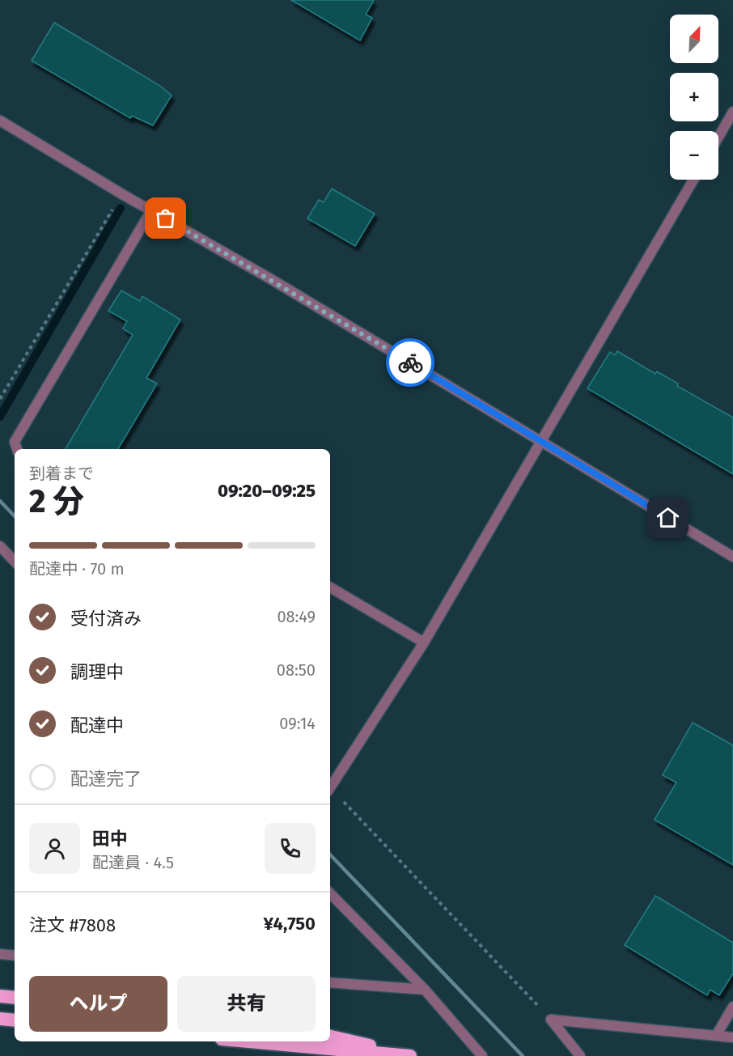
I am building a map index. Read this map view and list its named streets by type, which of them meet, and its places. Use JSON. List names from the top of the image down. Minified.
{"north":"top right","page":{"map_buttons":["+","−"],"heading":["2 分","到着まで","09:20–09:25"],"panel":["田中","配達員 · 4.5","注文 #7808","¥4,750"],"bar":"配達中 · 70 m","list":[["受付済み","08:49"],["調理中","08:50"],["配達中","09:14"],"配達完了"],"buttons":["ヘルプ","共有"]}}
